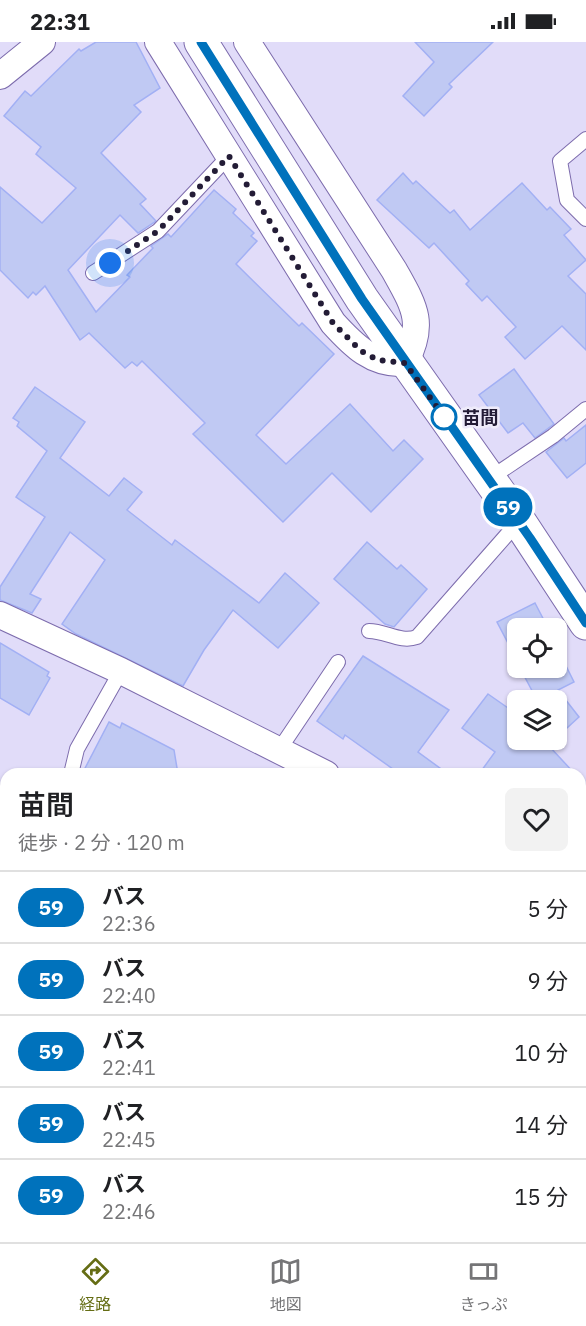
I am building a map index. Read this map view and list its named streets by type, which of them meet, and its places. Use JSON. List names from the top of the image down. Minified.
{"places":["苗間"],"lines":["bus line 59"],"page":{"status":"22:31","on_map":"59","heading":["苗間","徒歩 · 2 分 · 120 m"],"list":[{"mark":"59","name":"バス","note":"22:36","value":"5 分"},{"mark":"59","name":"バス","note":"22:40","value":"9 分"},{"mark":"59","name":"バス","note":"22:41","value":"10 分"},{"mark":"59","name":"バス","note":"22:45","value":"14 分"},{"mark":"59","name":"バス","note":"22:46","value":"15 分"}],"tabs":["経路","地図","きっぷ"]}}
